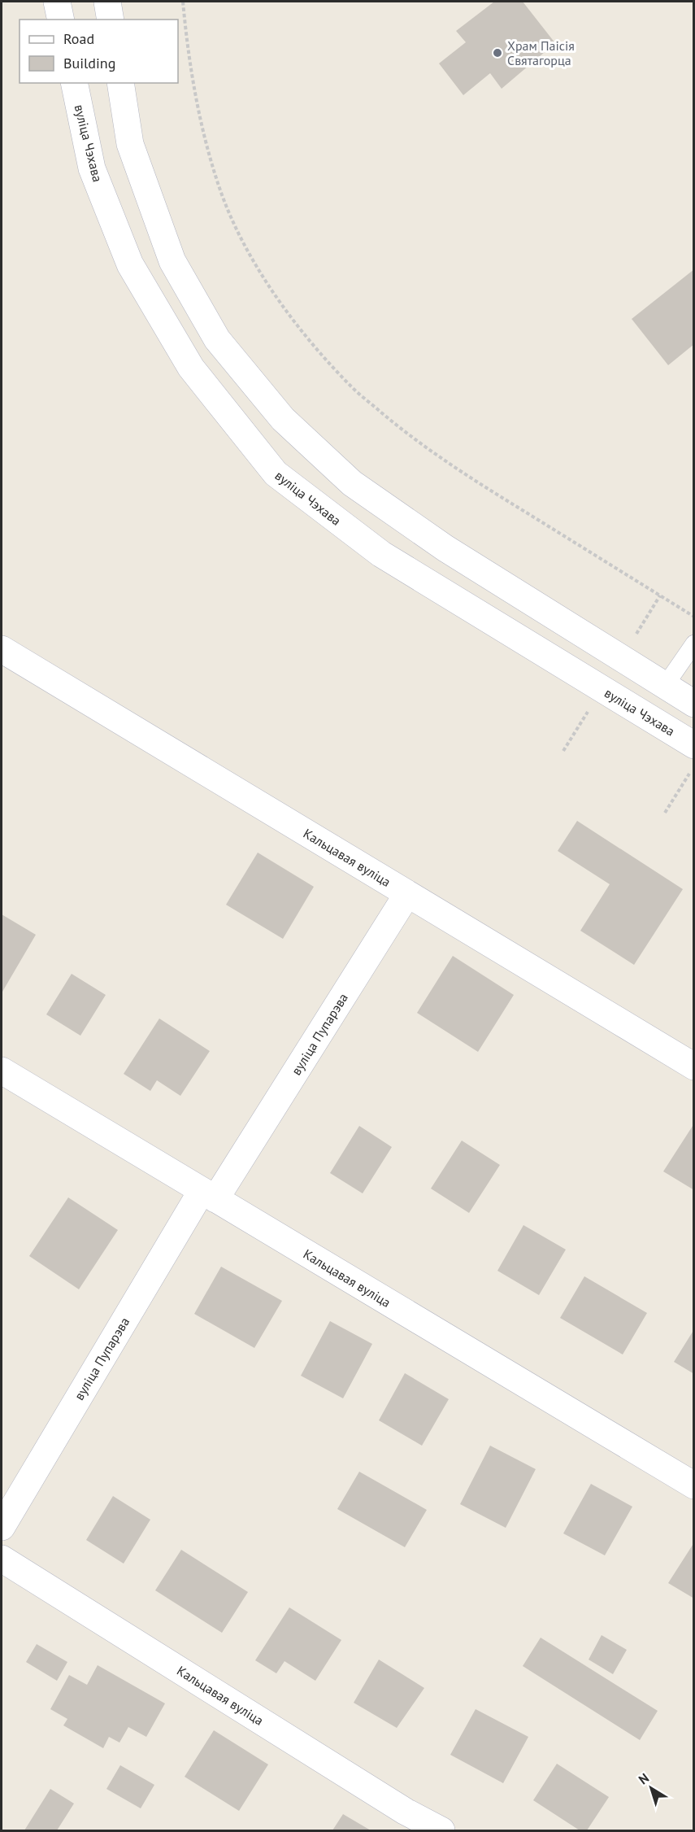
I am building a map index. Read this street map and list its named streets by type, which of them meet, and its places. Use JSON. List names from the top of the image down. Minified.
{"streets":{"street":["вуліца Чэхава","Кальцавая вуліца","вуліца Пупарэва"]},"crossings":[["Кальцавая вуліца","вуліца Пупарэва"]],"places":["Храм Паісія Святагорца"],"legend":["Road","Building"],"north":"top left"}
